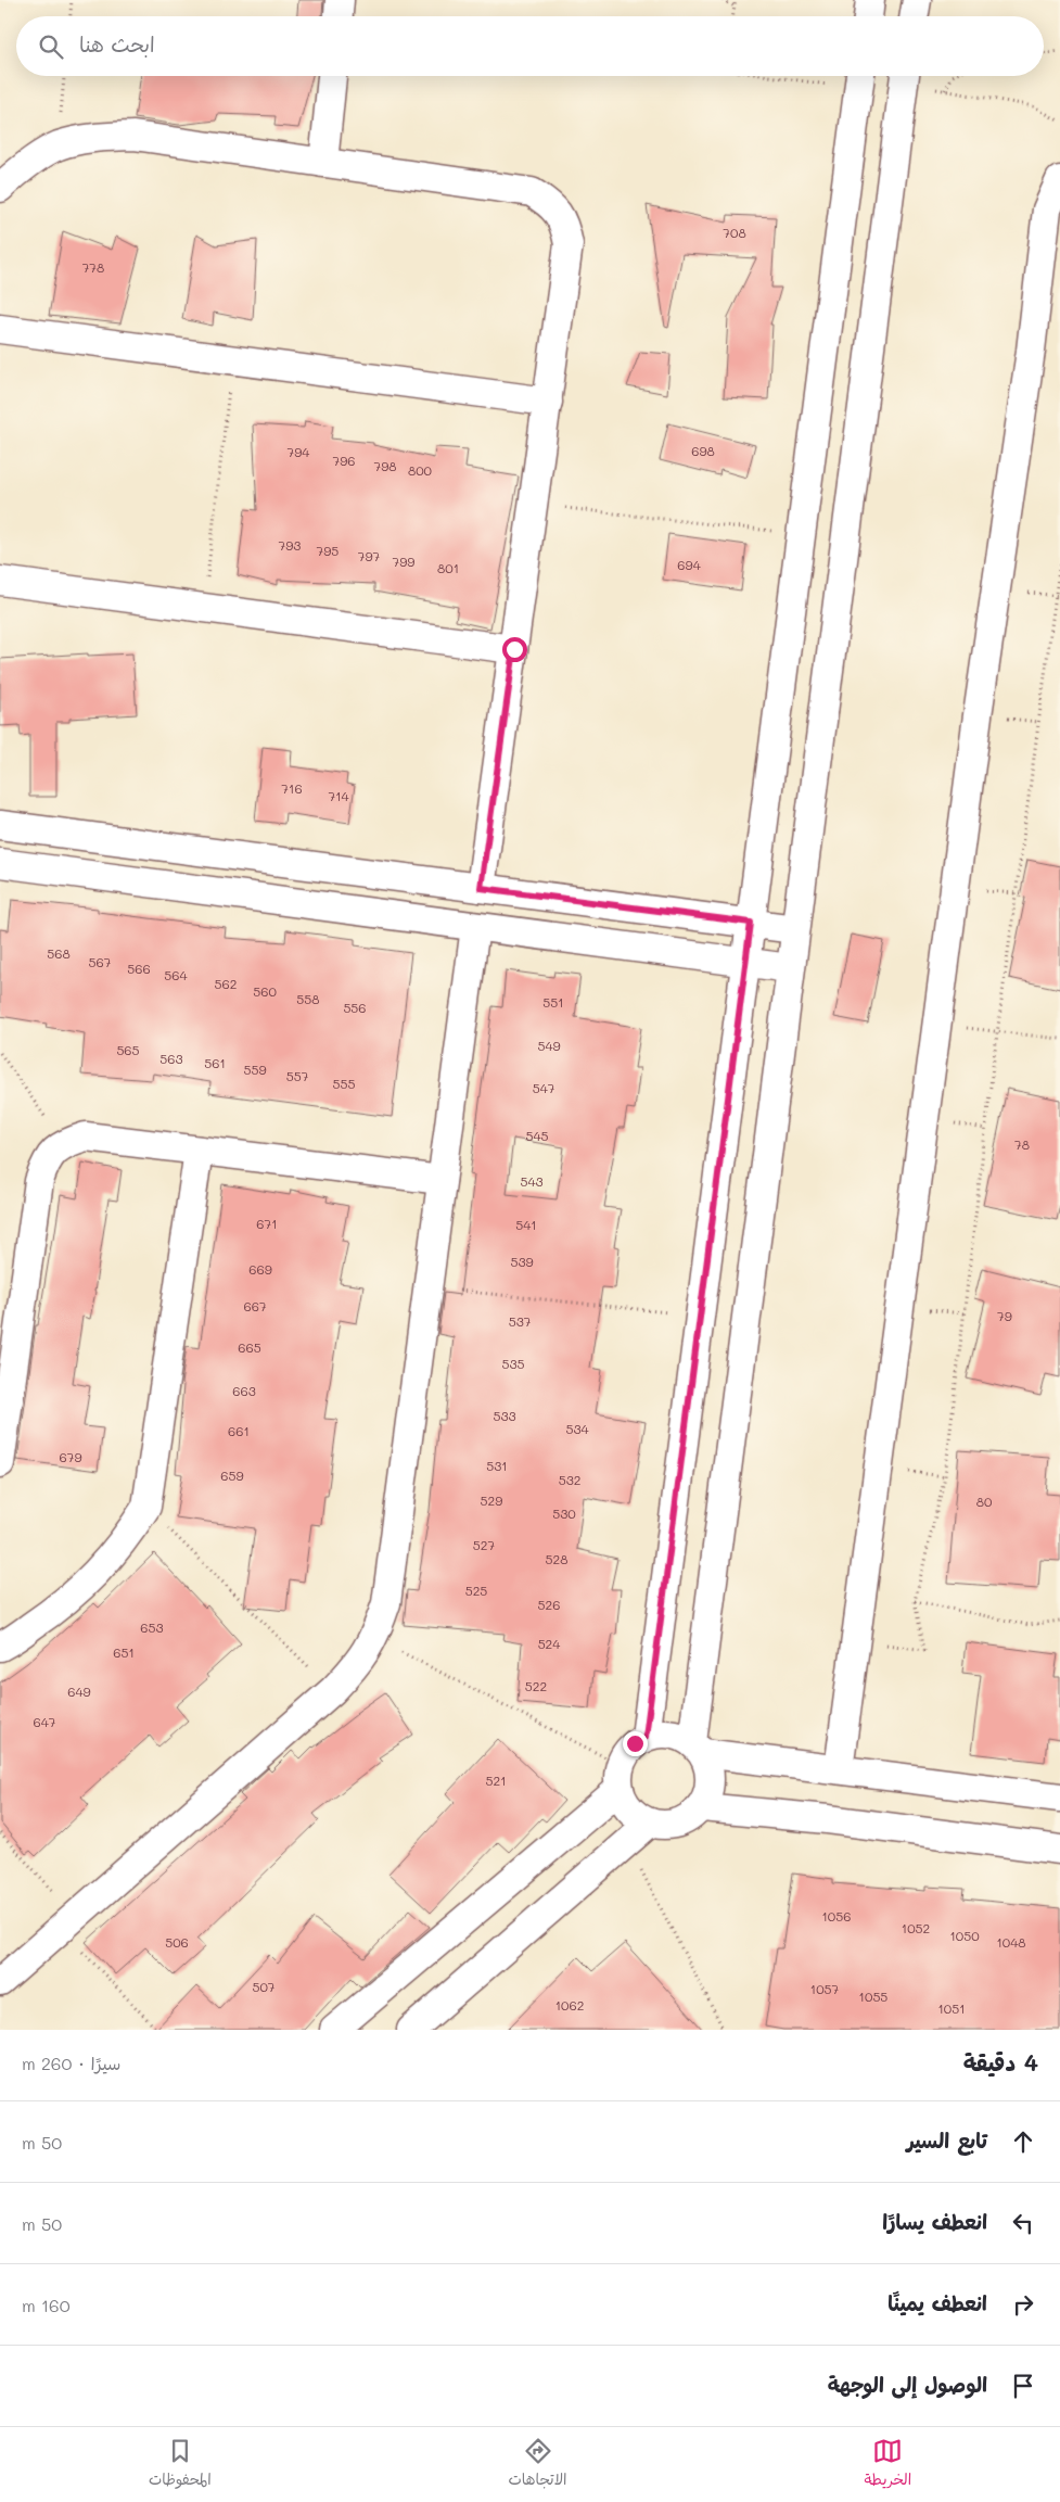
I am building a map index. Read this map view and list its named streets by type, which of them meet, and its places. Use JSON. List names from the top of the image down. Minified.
{"house_numbers":["708","778","698","794","796","798","800","793","795","797","799","694","801","716","714","568","567","566","564","562","560","558","551","556","549","565","563","561","559","557","555","547","545","78","543","671","541","539","669","667","79","537","665","535","663","533","534","661","679","531","659","532","529","80","530","527","528","525","526","653","524","651","522","649","647","521","1056","1052","1050","506","1048","507","1057","1055","1062","1051"],"page":{"search":"ابحث هنا","heading":["4 دقيقة","سيرًا · 260 m"],"list":[["تابع السير","50 m"],["انعطف يسارًا","50 m"],["انعطف يمينًا","160 m"],"الوصول إلى الوجهة"],"nav":["الخريطة","الاتجاهات","المحفوظات"]}}
